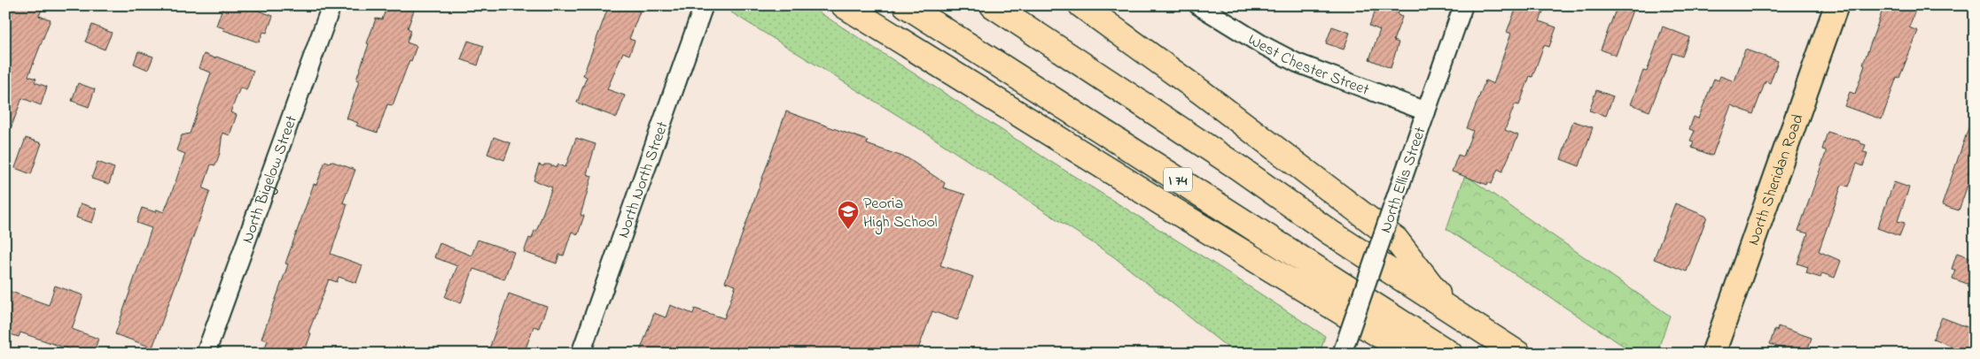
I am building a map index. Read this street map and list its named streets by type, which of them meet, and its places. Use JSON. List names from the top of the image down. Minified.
{"streets":{"highway":["I 74"],"main road":["North Sheridan Road"],"street":["West Chester Street","North Bigelow Street","North North Street","North Ellis Street"]},"crossings":[["West Chester Street","North Ellis Street"]],"places":{"school or university":["Peoria High School"]}}
